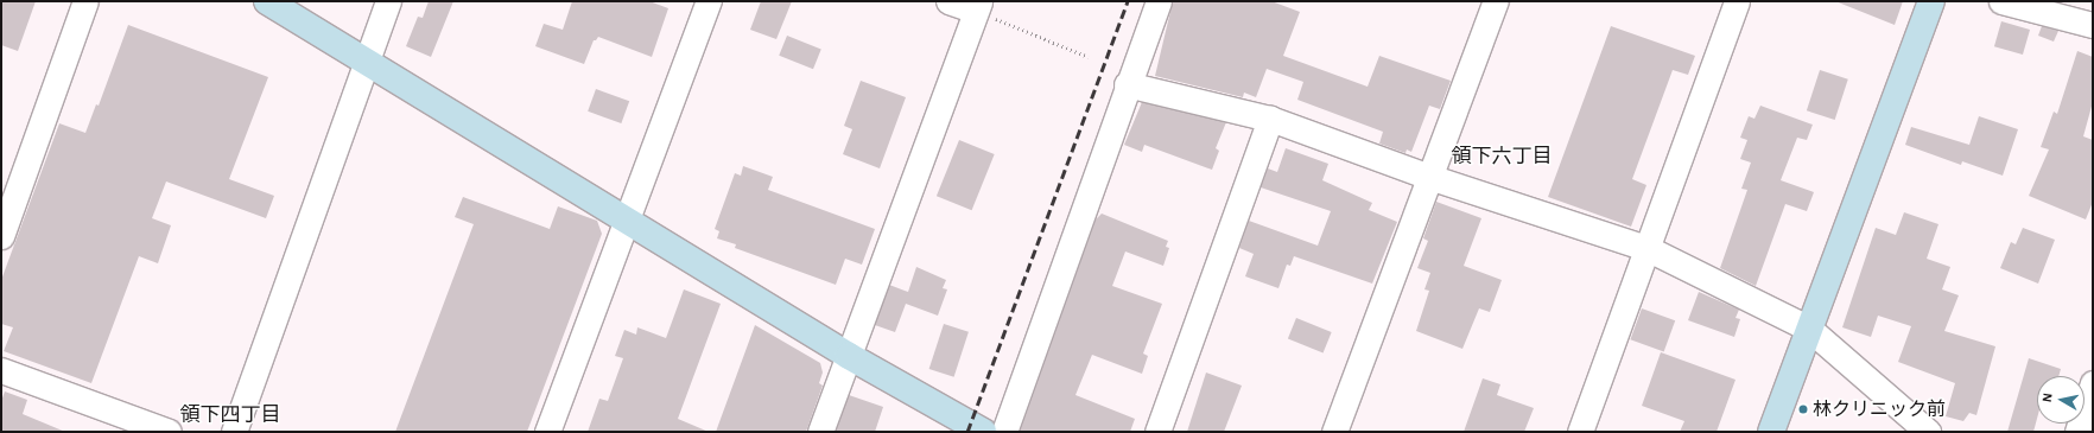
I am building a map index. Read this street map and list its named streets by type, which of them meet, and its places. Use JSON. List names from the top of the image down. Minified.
{"districts":["領下六丁目","領下四丁目"],"places":["林クリニック前"],"north":"left"}
